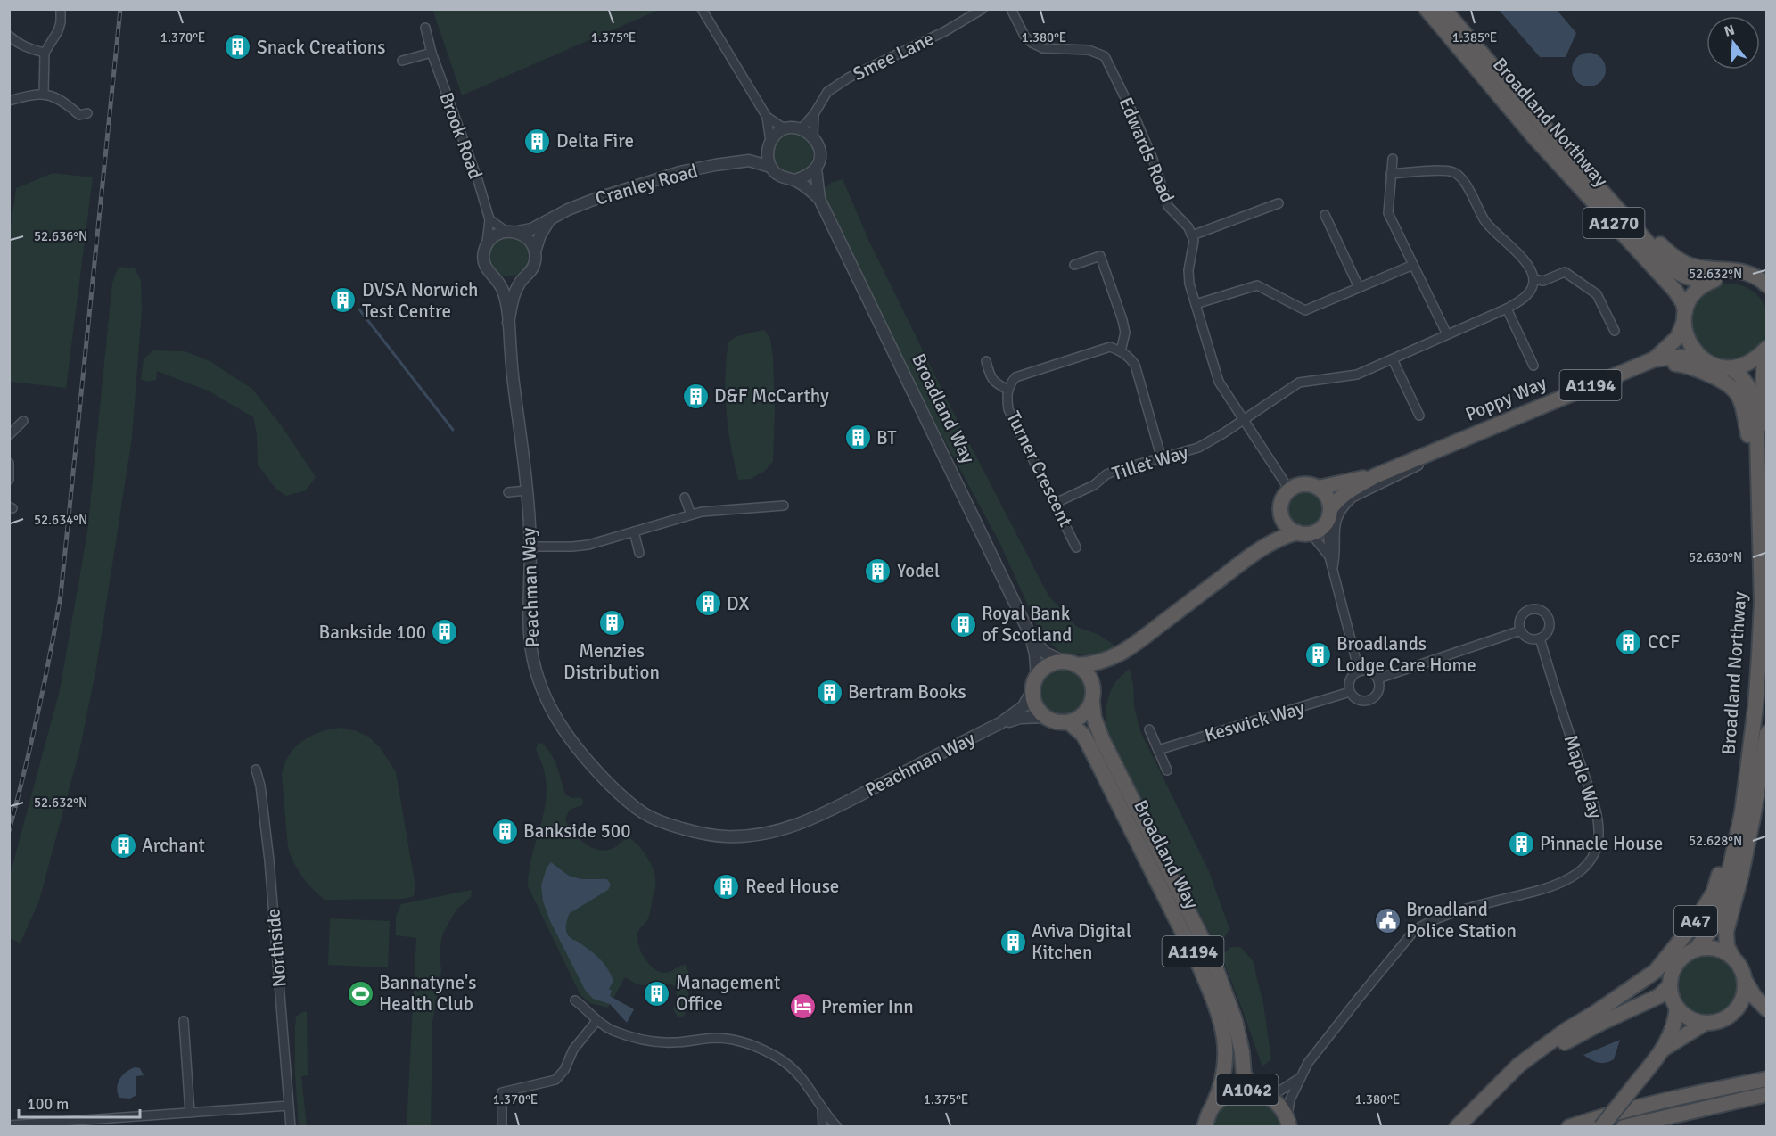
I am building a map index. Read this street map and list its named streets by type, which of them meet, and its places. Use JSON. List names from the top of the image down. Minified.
{"streets":{"highway":["Broadland Northway","A1270","A1194","Poppy Way","Broadland Way","A47","A1042"],"street":["Smee Lane","Brook Road","Edwards Road","Cranley Road","Tillet Way","Turner Crescent","Peachman Way","Keswick Way","Maple Way","Northside"]},"crossings":[["Smee Lane","Cranley Road"],["Smee Lane","Broadland Way"],["Broadland Northway","Poppy Way"],["Broadland Northway","A47"],["Brook Road","Cranley Road"],["Brook Road","Peachman Way"],["Cranley Road","Broadland Way"],["Cranley Road","Peachman Way"],["Broadland Way","Peachman Way"],["Broadland Way","Maple Way"],["Broadland Way","A1042"],["Tillet Way","Turner Crescent"],["Maple Way","A1042"]],"places":{"building":["Snack Creations","Delta Fire","DVSA Norwich Test Centre","D&F McCarthy","BT","Yodel","DX","Menzies Distribution","Royal Bank of Scotland","Bankside 100","CCF","Broadlands Lodge Care Home","Bertram Books","Bankside 500","Pinnacle House","Archant","Reed House","Aviva Digital Kitchen","Management Office"],"public building":["Broadland Police Station"],"sports":["Bannatyne's Health Club"],"hotel":["Premier Inn"]},"scale_bar":"100 m","north":"top","coordinates":["1.385°E","1.370°E","1.375°E","1.380°E","52.636°N","52.632°N","52.634°N","52.630°N","52.628°N"]}
